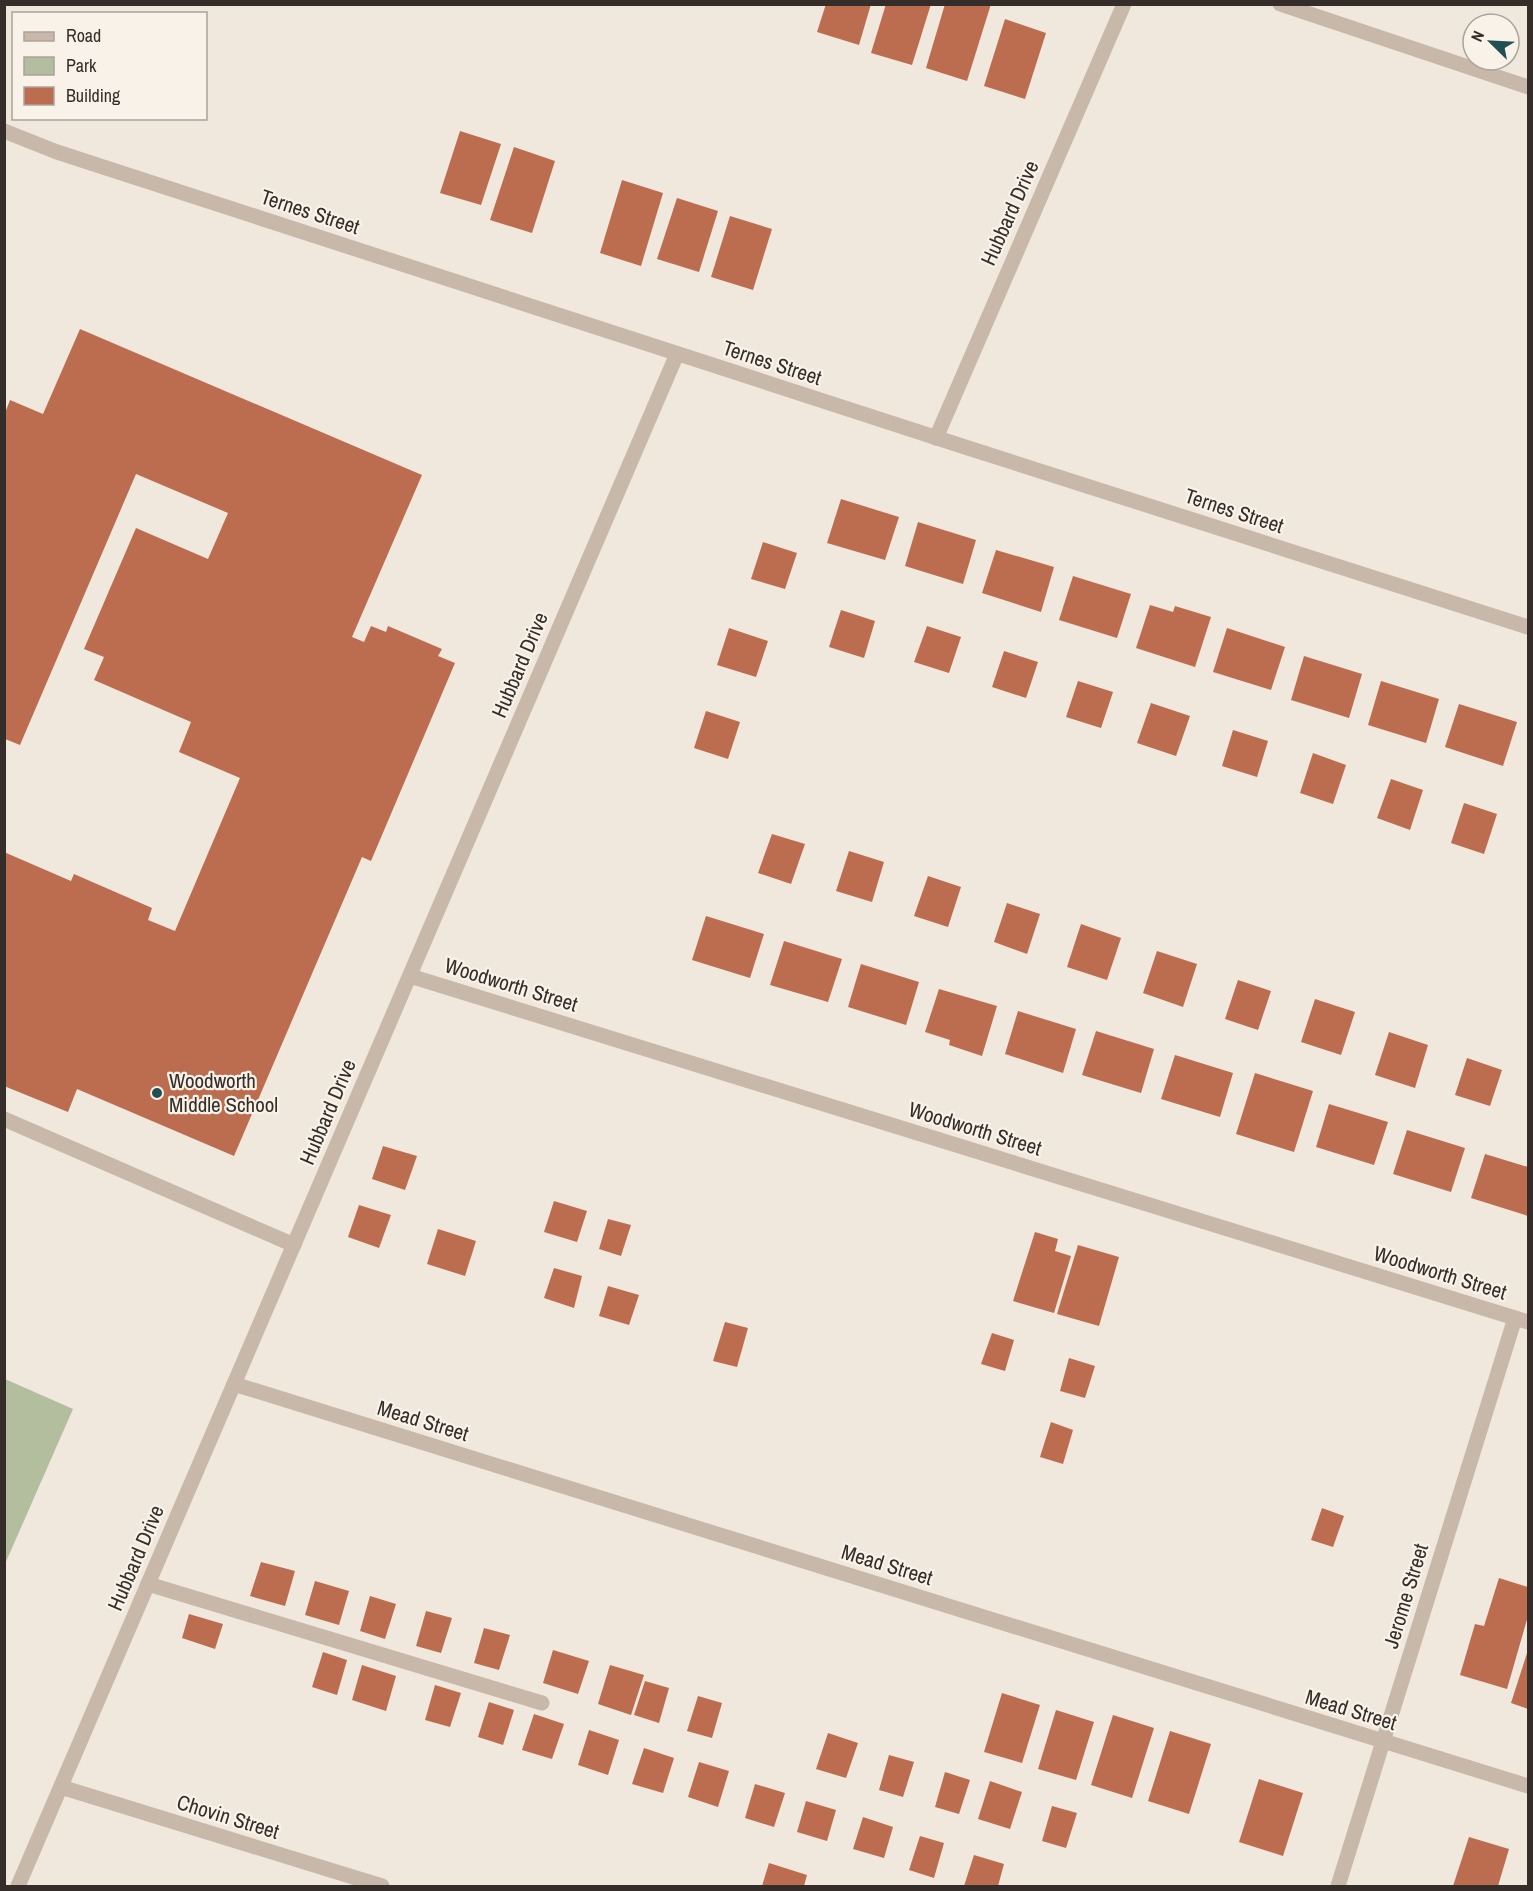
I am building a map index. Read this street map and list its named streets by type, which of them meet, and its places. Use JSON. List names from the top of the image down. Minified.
{"streets":{"street":["Ternes Street","Hubbard Drive","Woodworth Street","Mead Street","Jerome Street","Chovin Street"]},"crossings":[["Ternes Street","Hubbard Drive"],["Hubbard Drive","Woodworth Street"],["Hubbard Drive","Mead Street"],["Hubbard Drive","Chovin Street"],["Woodworth Street","Jerome Street"],["Mead Street","Jerome Street"]],"places":["Woodworth Middle School"],"legend":["Road","Park","Building"],"north":"top left"}
